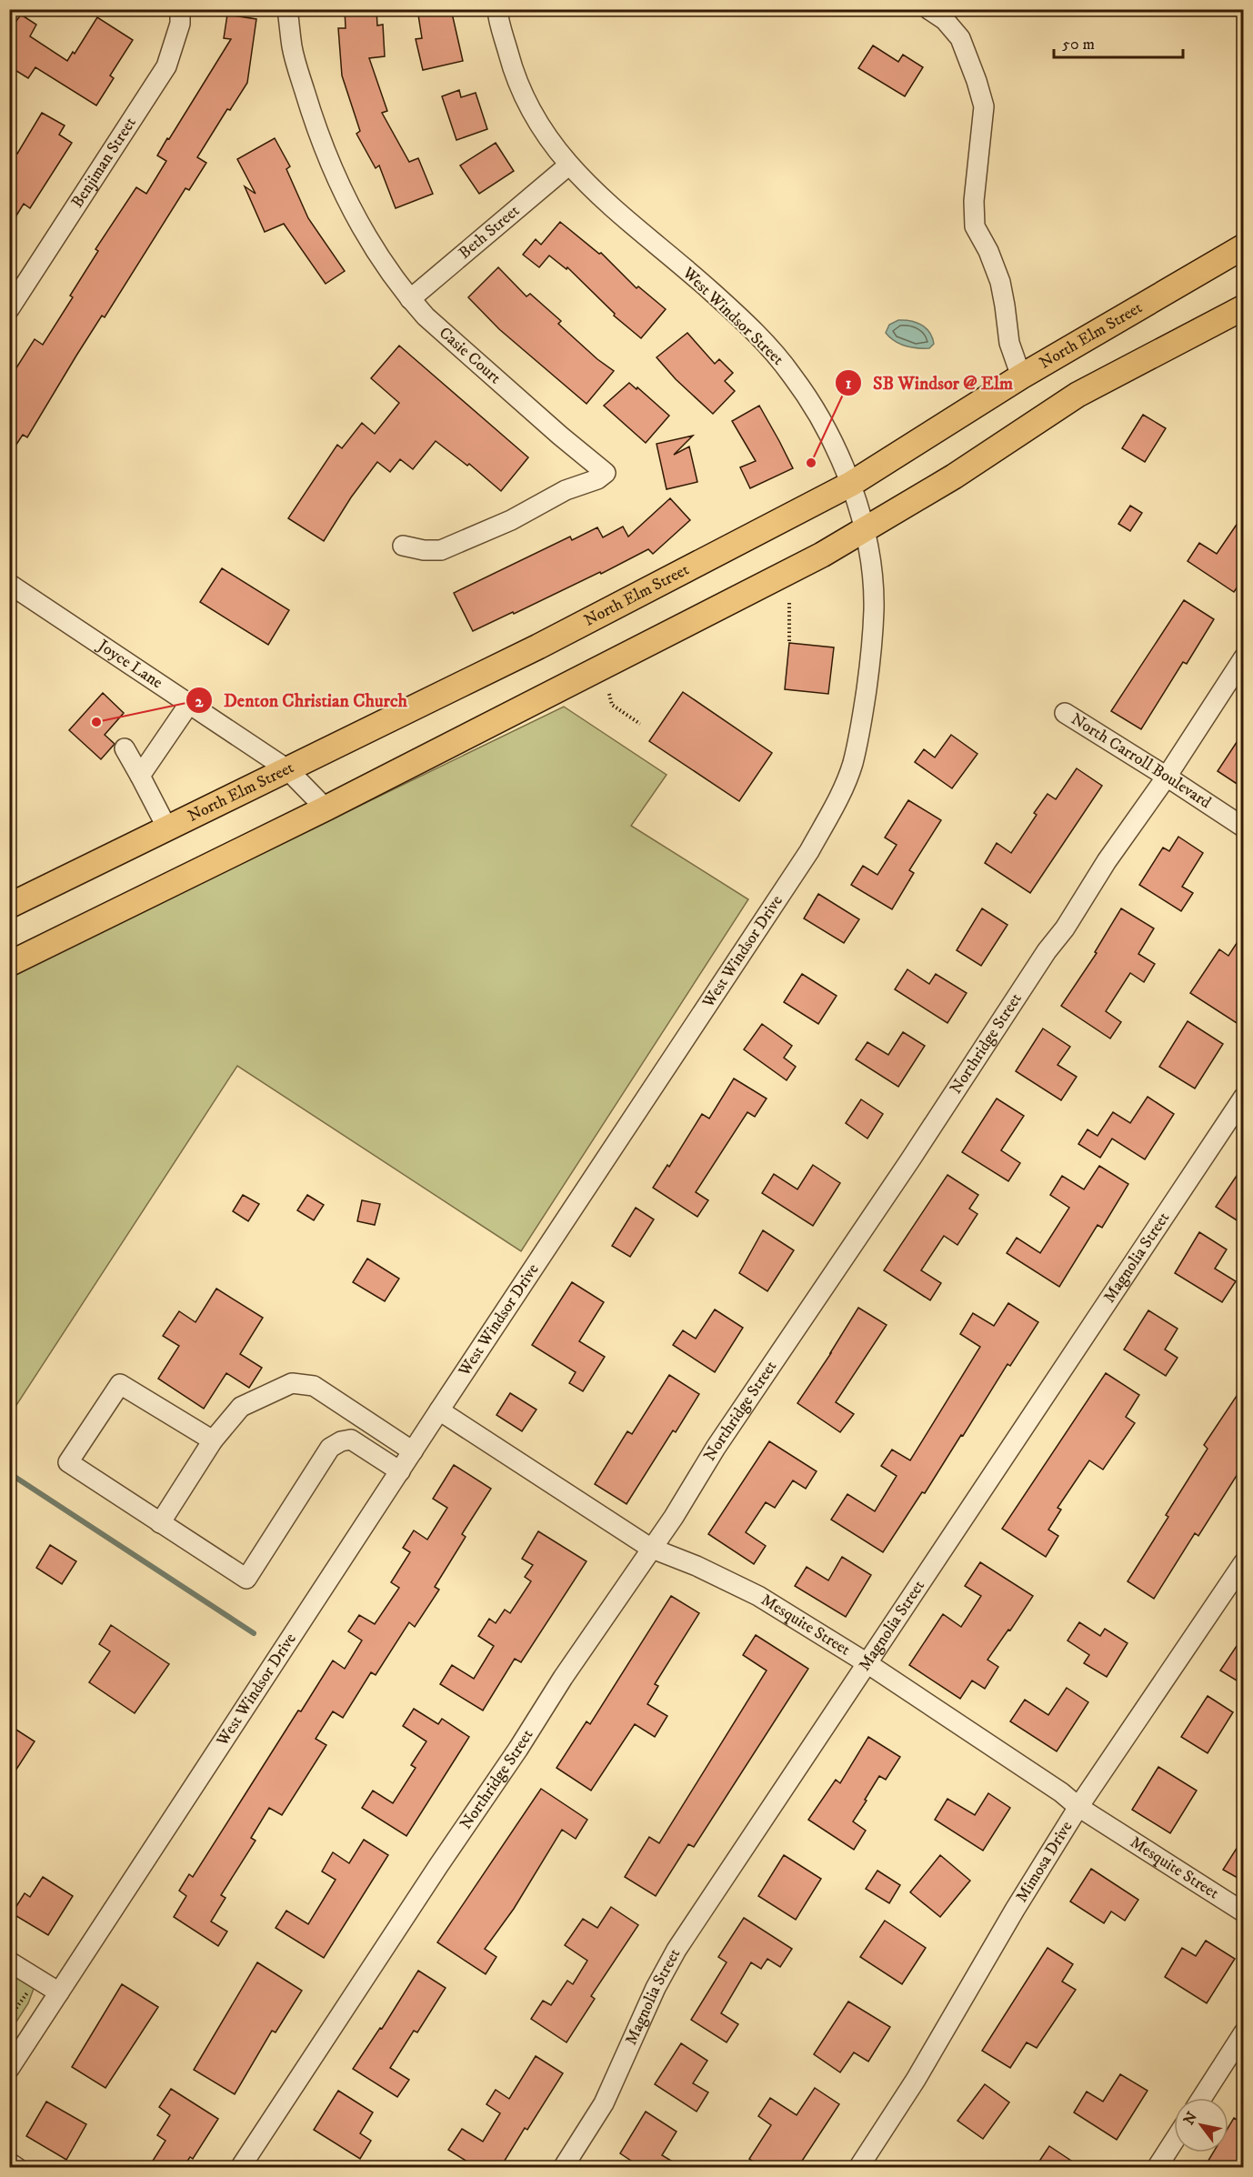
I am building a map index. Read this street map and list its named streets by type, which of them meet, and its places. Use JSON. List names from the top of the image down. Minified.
{"streets":{"main road":["North Elm Street"],"street":["Benjiman Street","Beth Street","West Windsor Street","Casie Court","Joyce Lane","North Carroll Boulevard","West Windsor Drive","Northridge Street","Magnolia Street","Mesquite Street","Mimosa Drive"]},"crossings":[["Beth Street","West Windsor Street"],["Beth Street","Casie Court"],["West Windsor Street","North Elm Street"],["West Windsor Street","West Windsor Drive"],["North Elm Street","Joyce Lane"],["North Carroll Boulevard","Northridge Street"],["West Windsor Drive","Mesquite Street"],["Northridge Street","Mesquite Street"],["Magnolia Street","Mesquite Street"],["Mesquite Street","Mimosa Drive"]],"places":["SB Windsor @ Elm","Denton Christian Church"],"scale_bar":"50 m","north":"top left"}
